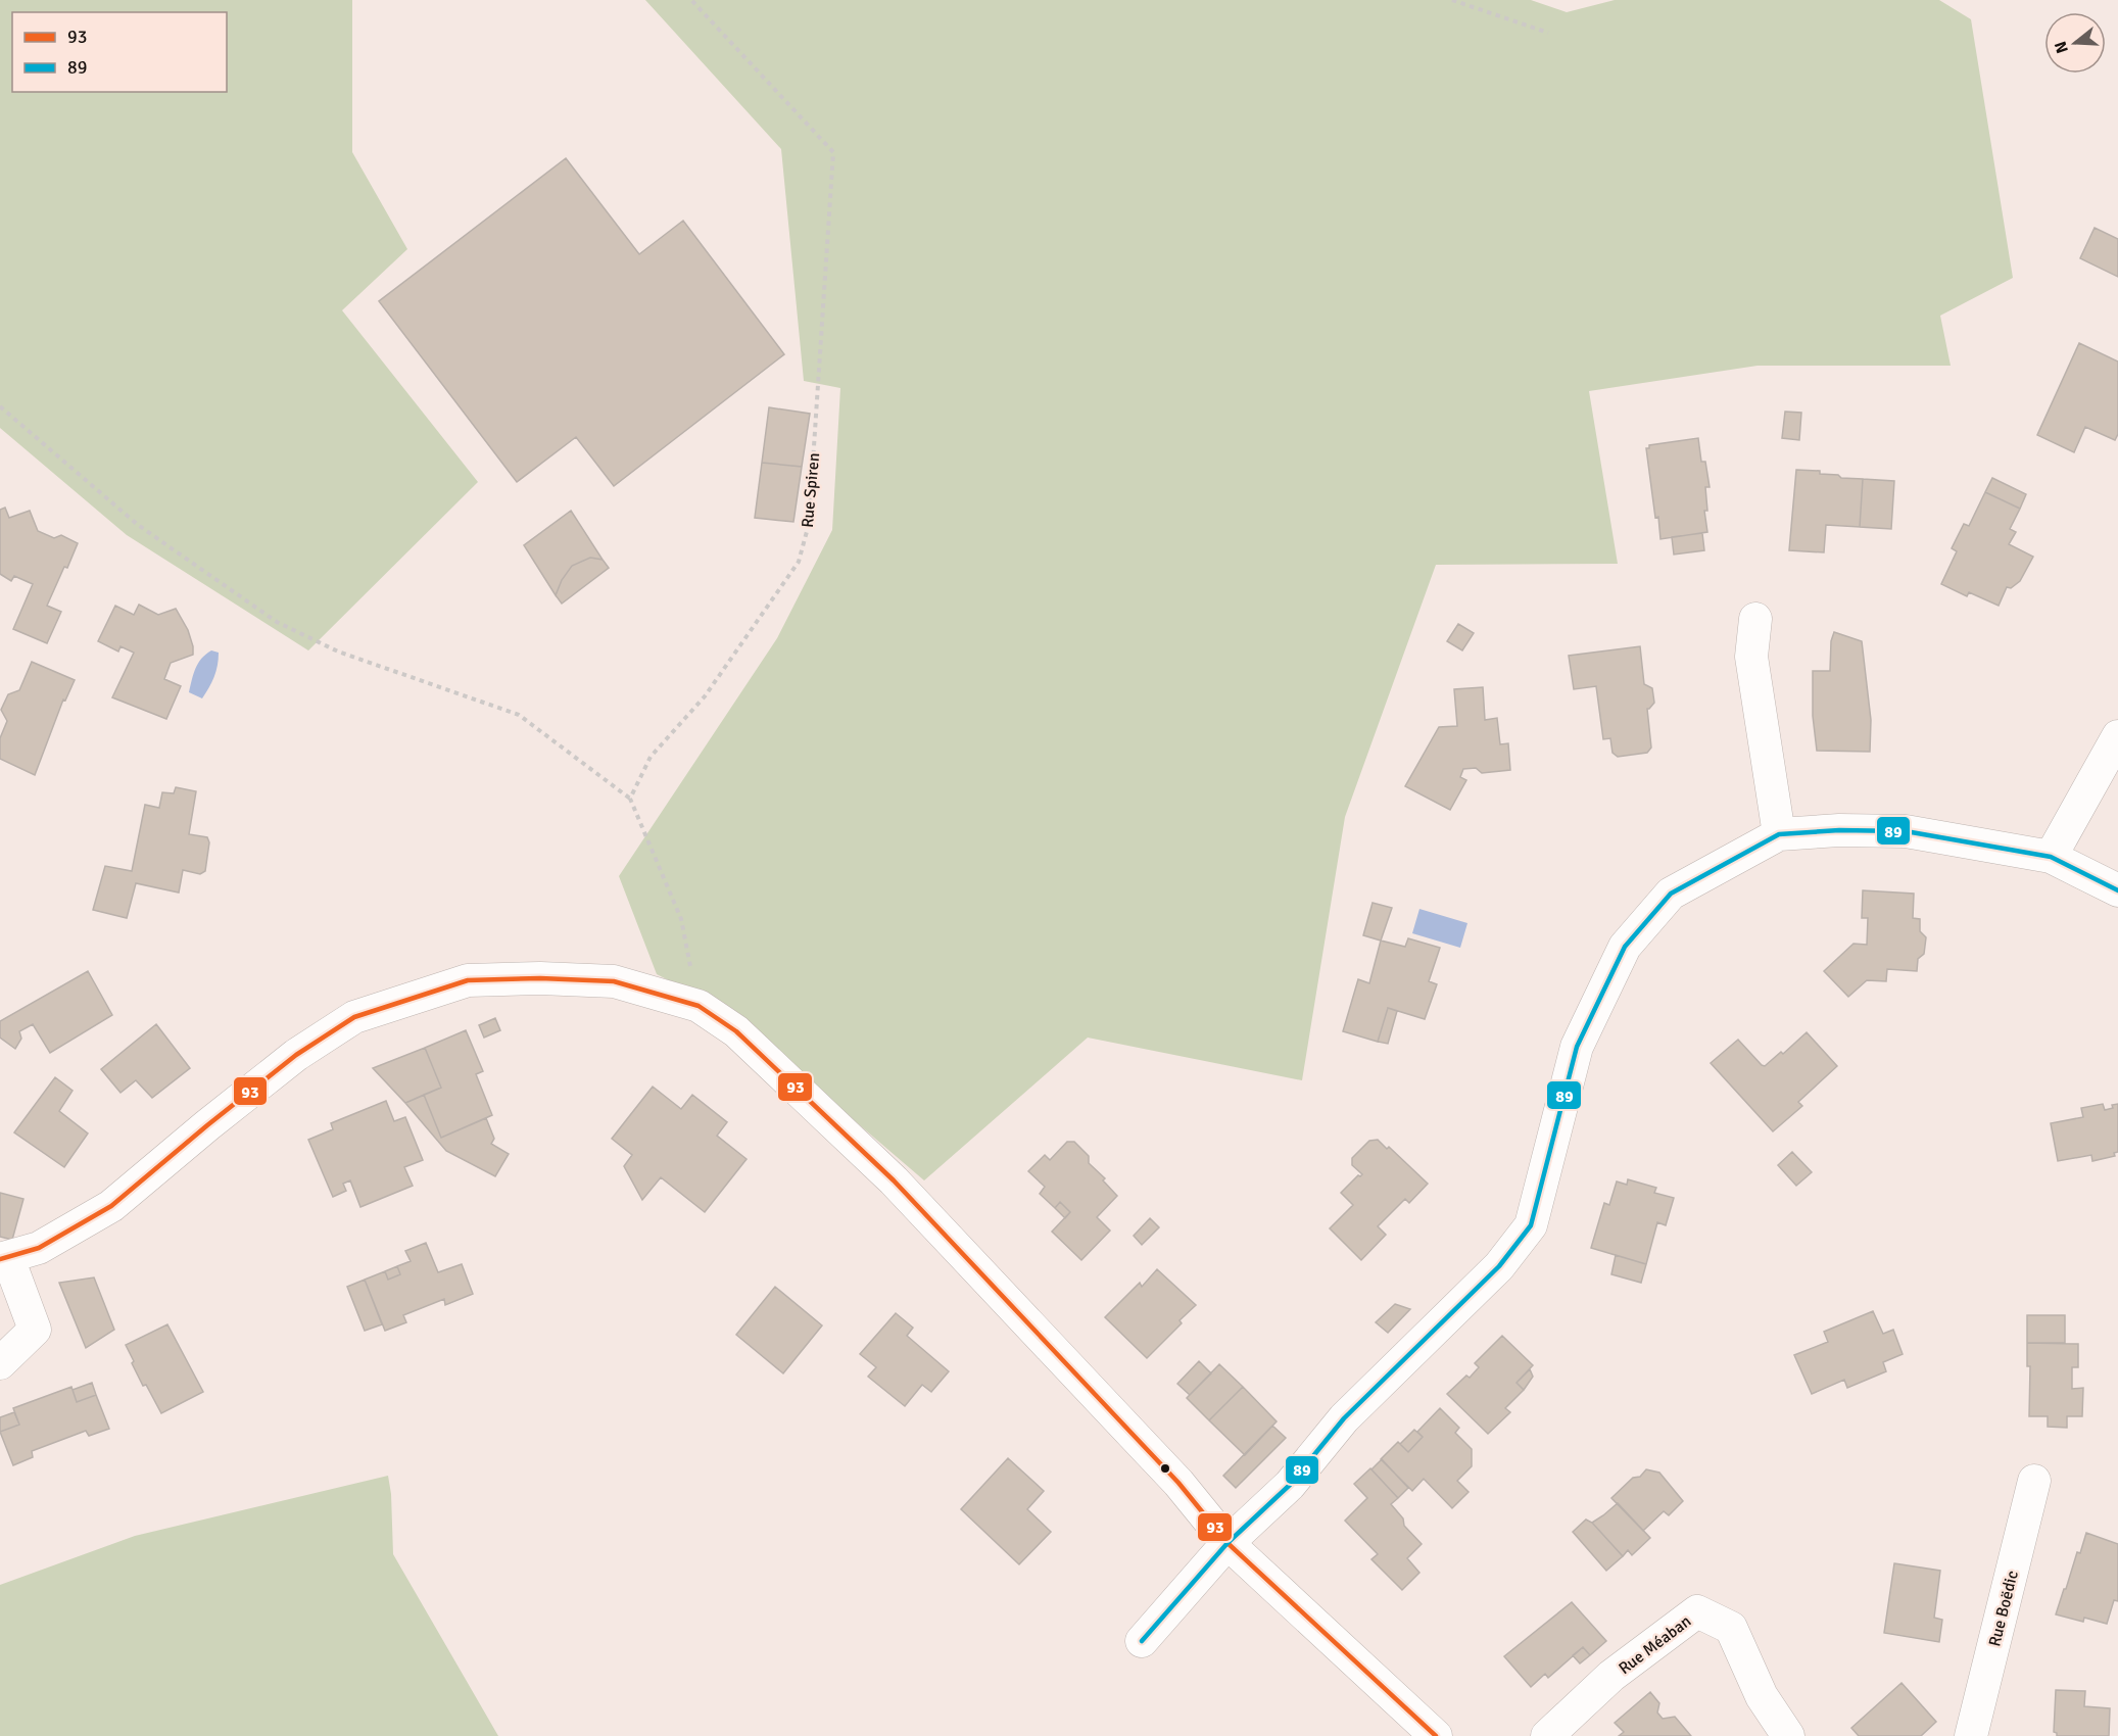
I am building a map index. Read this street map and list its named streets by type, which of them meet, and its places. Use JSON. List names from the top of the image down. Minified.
{"streets":{"street":["Rue Boëdic","Rue Méaban"],"path":["Rue Spiren"]},"lines":["transit line 89","transit line 93"],"legend":["93","89"],"north":"left"}
